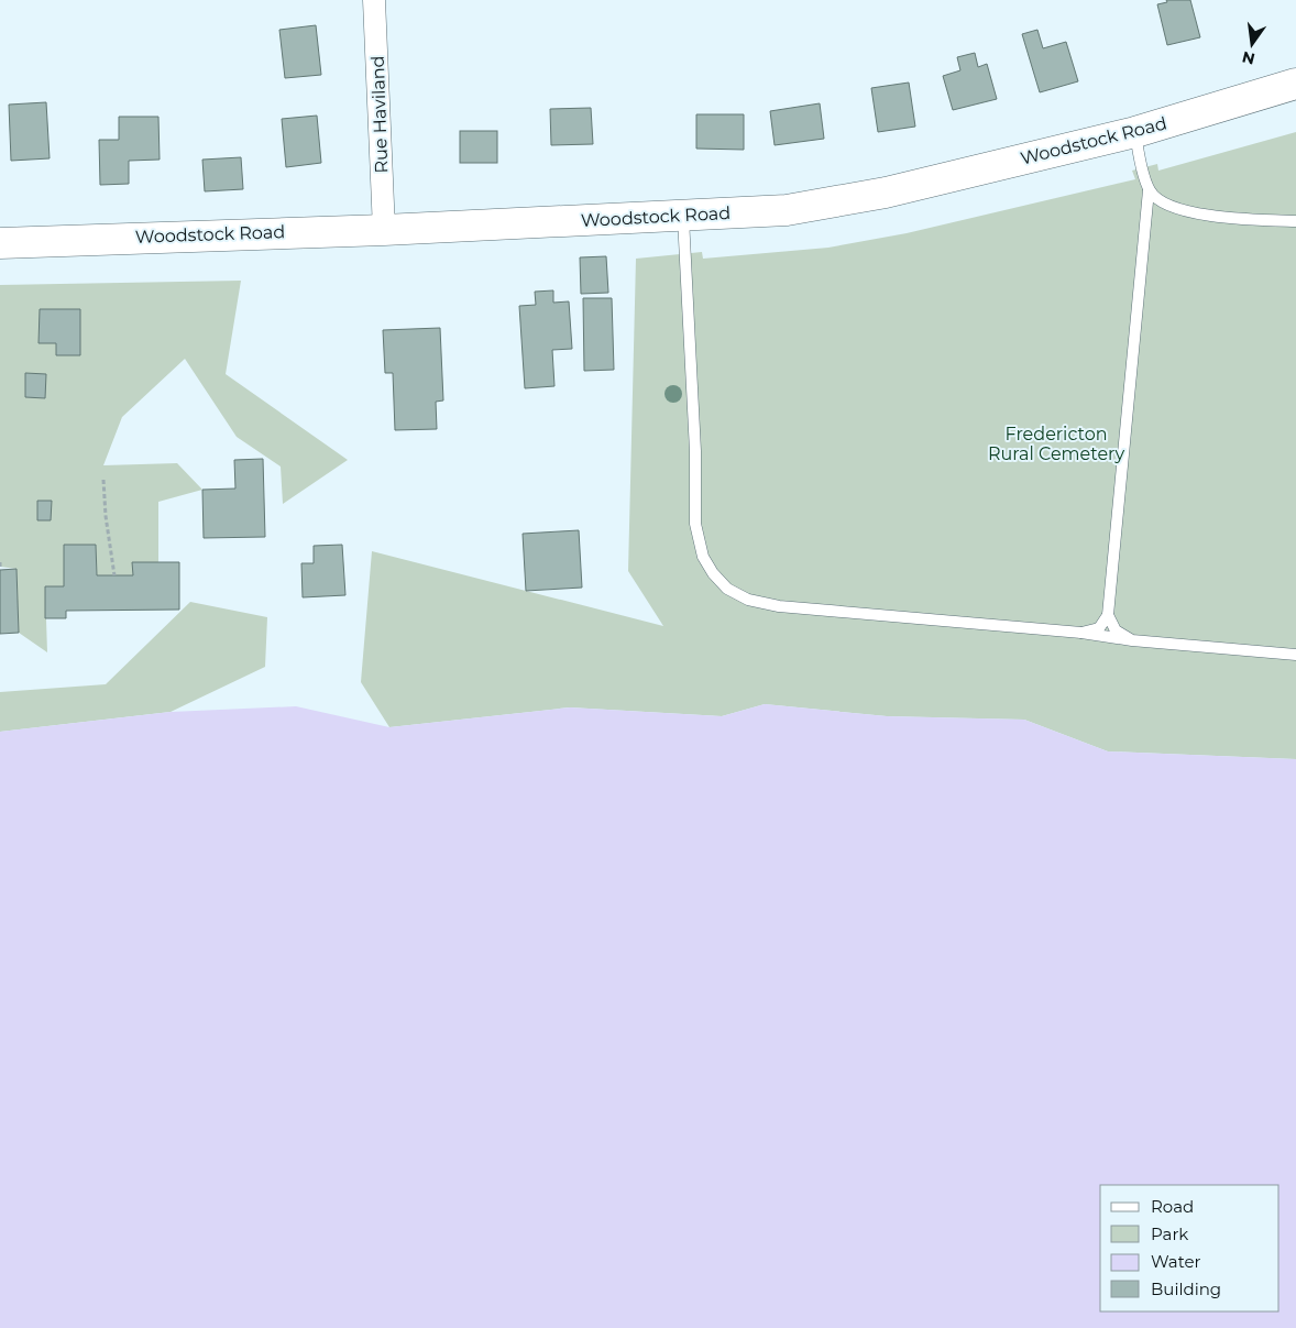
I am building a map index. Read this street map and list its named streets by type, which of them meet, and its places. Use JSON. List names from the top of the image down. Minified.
{"streets":{"main road":["Woodstock Road"],"street":["Rue Haviland"]},"crossings":[["Rue Haviland","Woodstock Road"]],"parks":["Fredericton Rural Cemetery"],"legend":["Road","Park","Water","Building"],"north":"bottom"}
